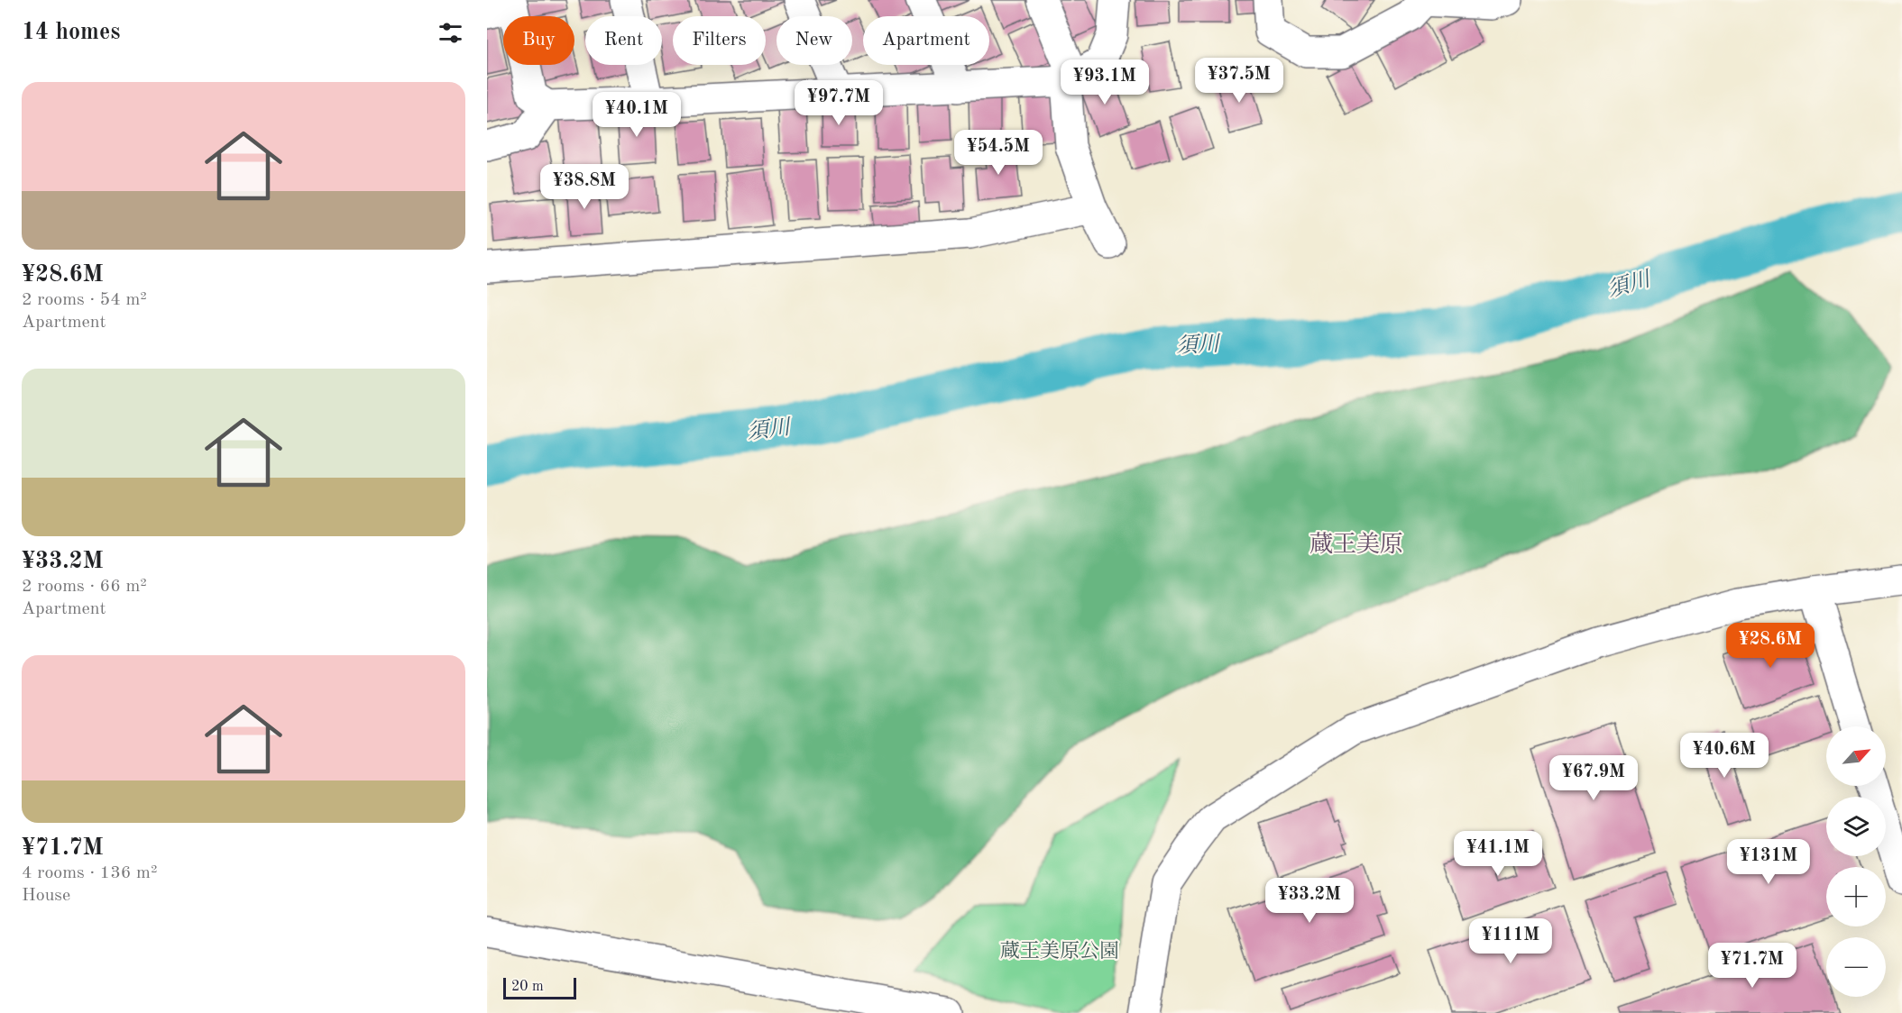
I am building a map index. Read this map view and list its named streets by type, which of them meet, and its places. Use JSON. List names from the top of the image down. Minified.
{"districts":["蔵王美原"],"water":["須川"],"parks":["蔵王美原公園"],"scale_bar":"20 m","north":"top right","page":{"heading":"14 homes","chip":["Buy","Rent","Filters","New","Apartment"],"price":["¥37.5M","¥93.1M","¥97.7M","¥40.1M","¥54.5M","¥38.8M","¥28.6M","¥40.6M","¥67.9M","¥41.1M","¥131M","¥33.2M","¥111M","¥71.7M"],"list":[{"name":"¥28.6M","note":"2 rooms · 54 m² · Apartment"},{"name":"¥33.2M","note":"2 rooms · 66 m² · Apartment"},{"name":"¥71.7M","note":"4 rooms · 136 m² · House"}],"map_buttons":["+","−"],"scale":"20 m"}}
